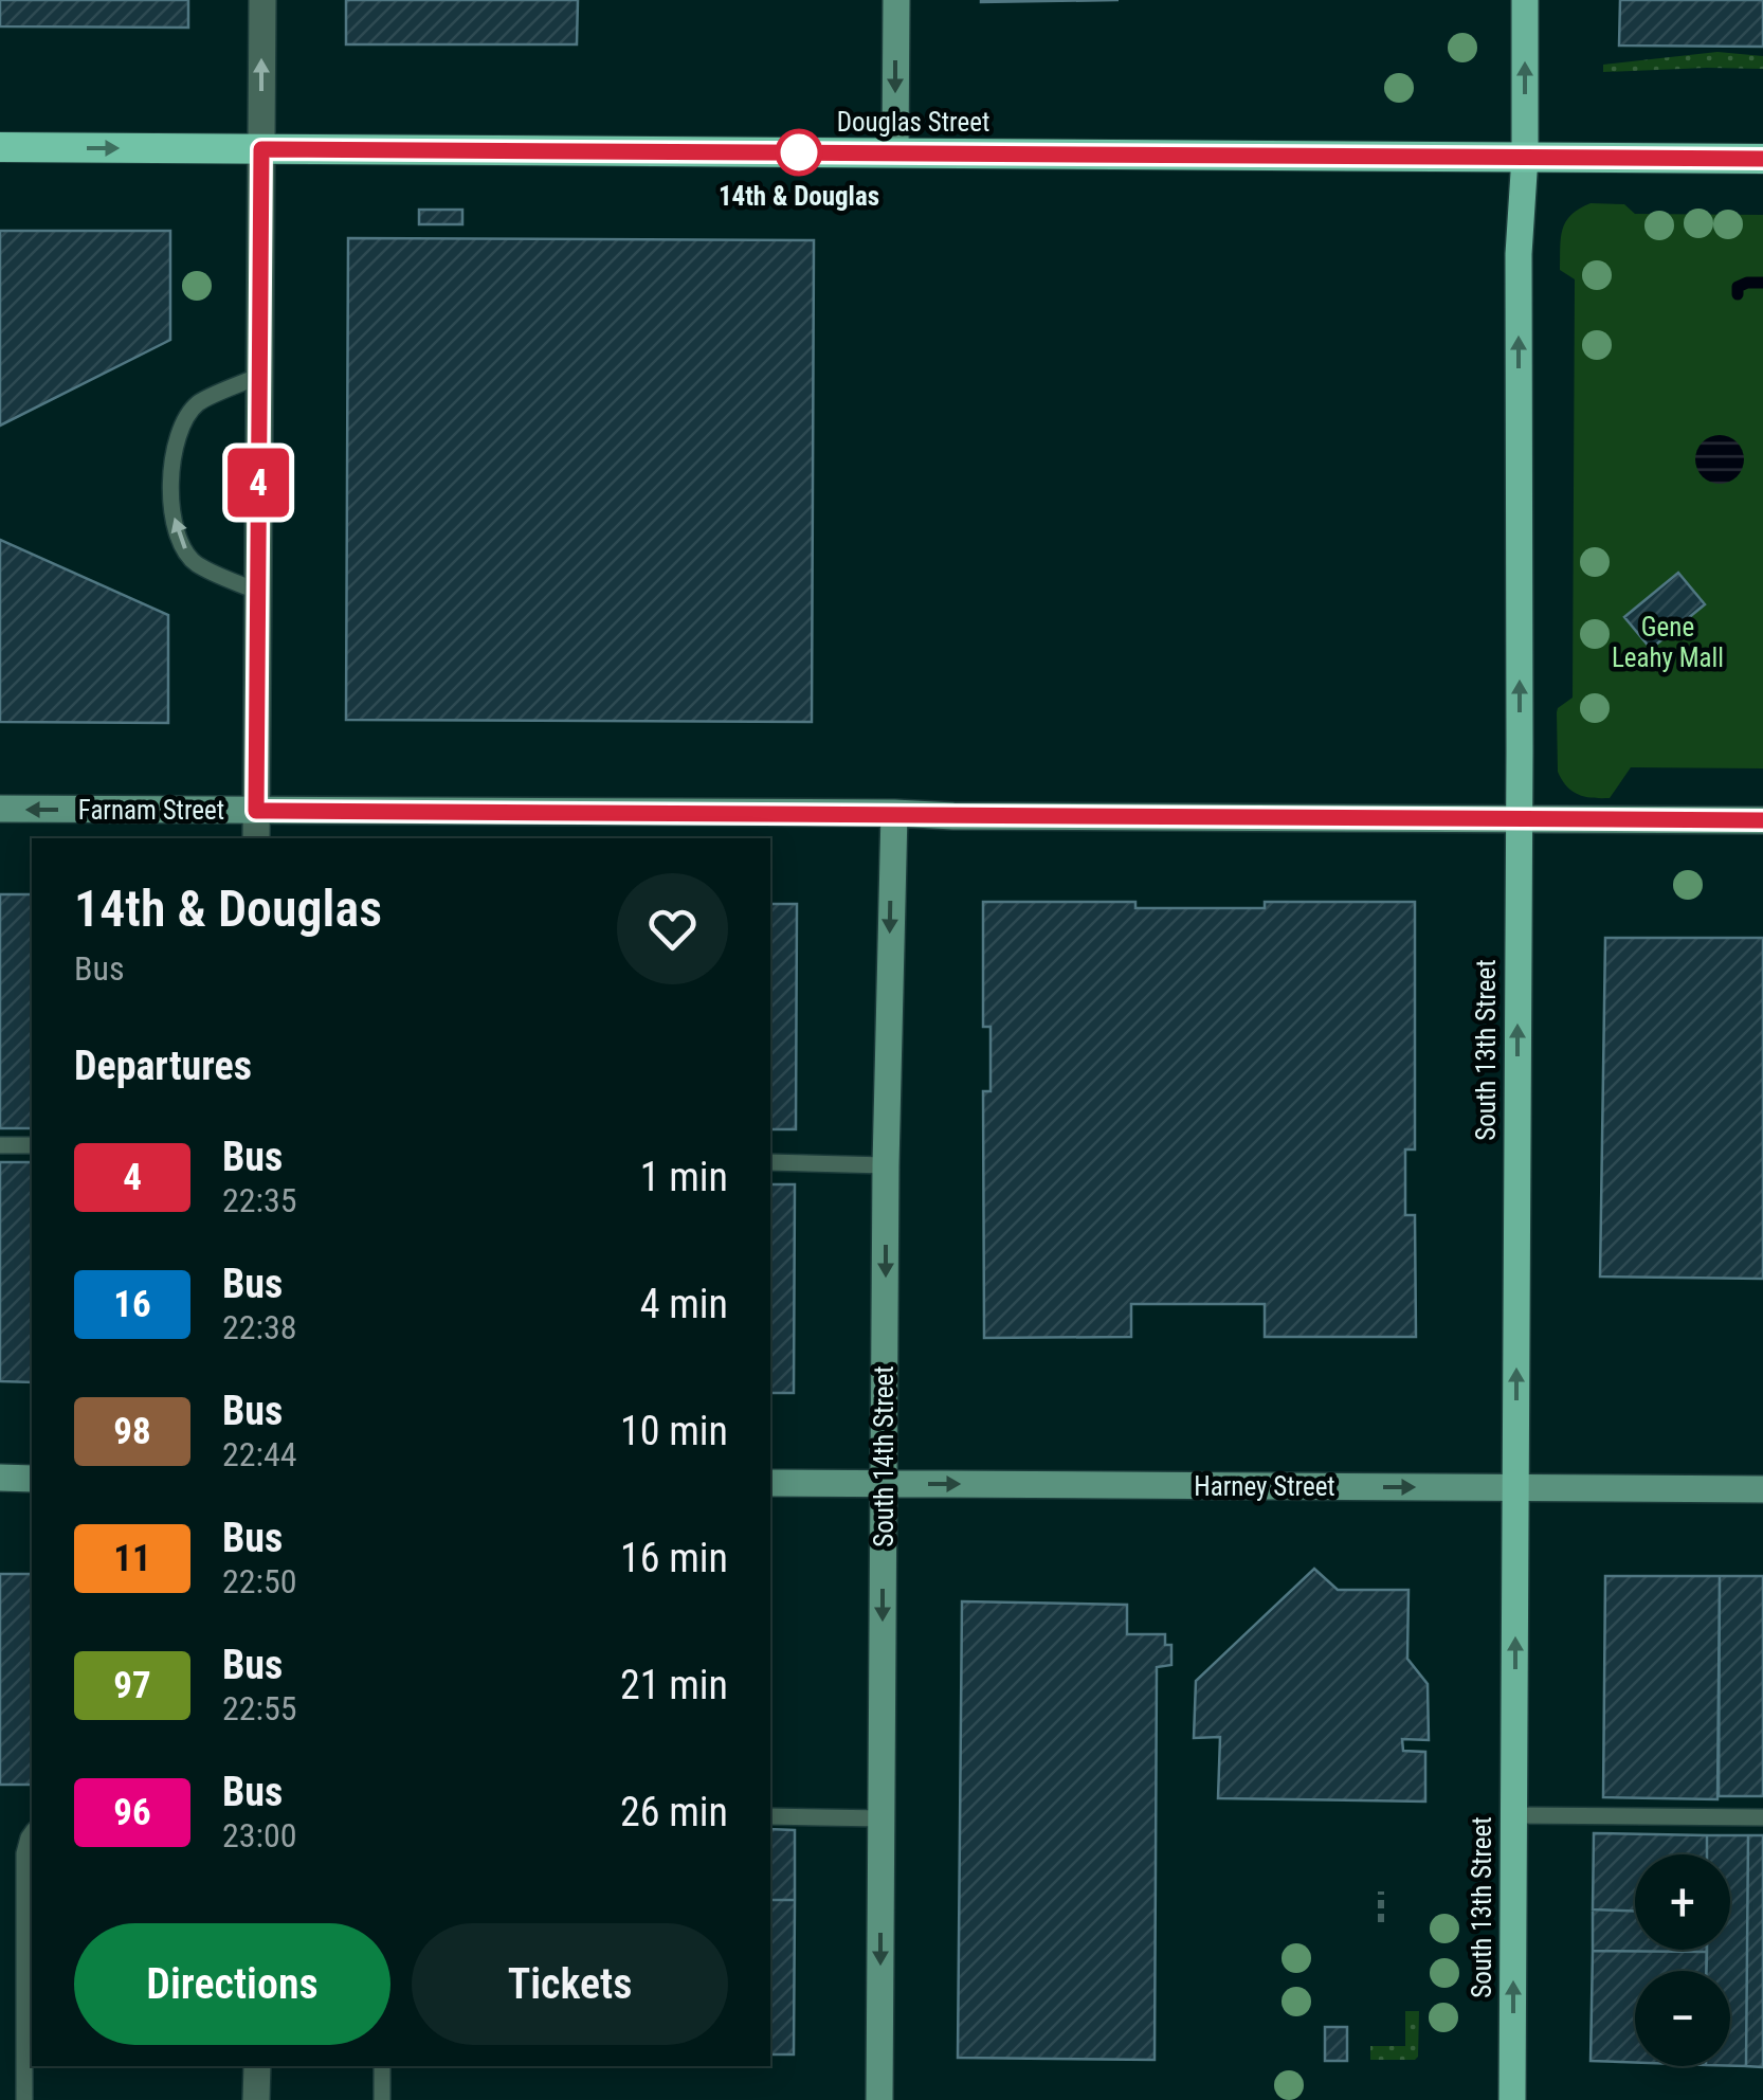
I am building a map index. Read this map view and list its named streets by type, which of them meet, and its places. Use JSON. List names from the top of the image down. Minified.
{"streets":{"highway":["Douglas Street"],"main road":["Farnam Street","South 13th Street","South 14th Street","Harney Street"]},"crossings":[["Douglas Street","South 13th Street"],["Farnam Street","South 13th Street"],["Farnam Street","South 14th Street"],["South 13th Street","Harney Street"],["South 14th Street","Harney Street"]],"one_way":["South 13th Street","South 14th Street","Harney Street"],"parks":["Gene Leahy Mall"],"places":["14th & Douglas"],"lines":["bus line 4"],"page":{"on_map":"4","heading":[["14th & Douglas","Bus"],"Departures"],"list":[{"mark":"4","name":"Bus","note":"22:35","value":"1 min"},{"mark":"16","name":"Bus","note":"22:38","value":"4 min"},{"mark":"98","name":"Bus","note":"22:44","value":"10 min"},{"mark":"11","name":"Bus","note":"22:50","value":"16 min"},{"mark":"97","name":"Bus","note":"22:55","value":"21 min"},{"mark":"96","name":"Bus","note":"23:00","value":"26 min"}],"map_buttons":["+","−"],"buttons":["Directions","Tickets"]}}
